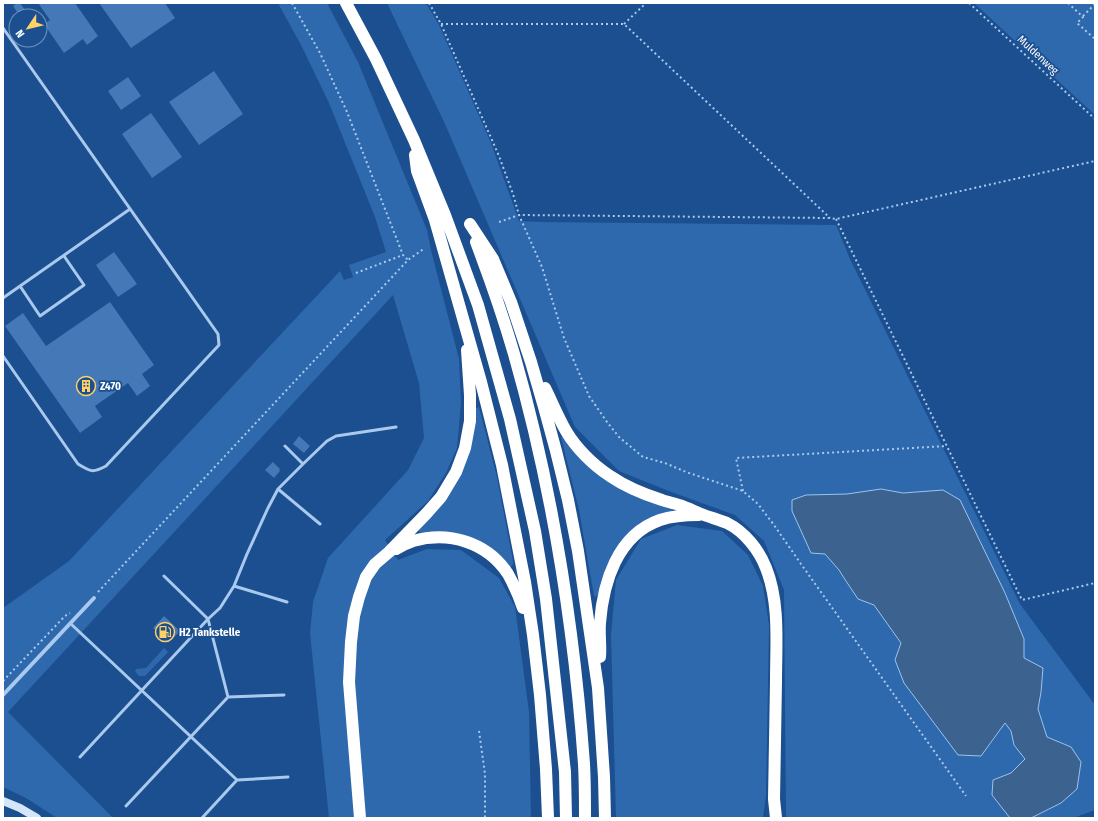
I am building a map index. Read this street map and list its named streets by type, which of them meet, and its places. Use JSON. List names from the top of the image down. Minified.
{"streets":{"path":["Muldenweg"]},"places":{"building":["Z470"],"fuel station":["H2 Tankstelle"]},"north":"bottom left"}
